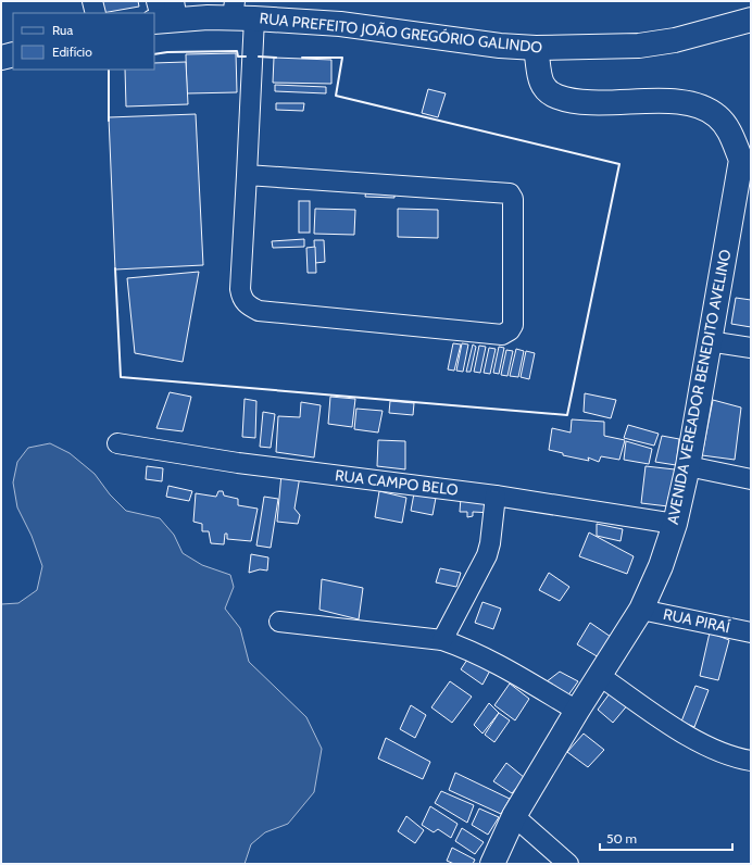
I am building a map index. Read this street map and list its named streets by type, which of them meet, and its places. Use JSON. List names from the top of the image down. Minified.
{"streets":{"main road":["RUA PREFEITO JOÃO GREGÓRIO GALINDO","AVENIDA VEREADOR BENEDITO AVELINO"],"street":["RUA CAMPO BELO","RUA PIRAÍ"]},"crossings":[["RUA PREFEITO JOÃO GREGÓRIO GALINDO","AVENIDA VEREADOR BENEDITO AVELINO"],["AVENIDA VEREADOR BENEDITO AVELINO","RUA CAMPO BELO"],["AVENIDA VEREADOR BENEDITO AVELINO","RUA PIRAÍ"]],"legend":["Rua","Edifício"],"scale_bar":"50 m"}
